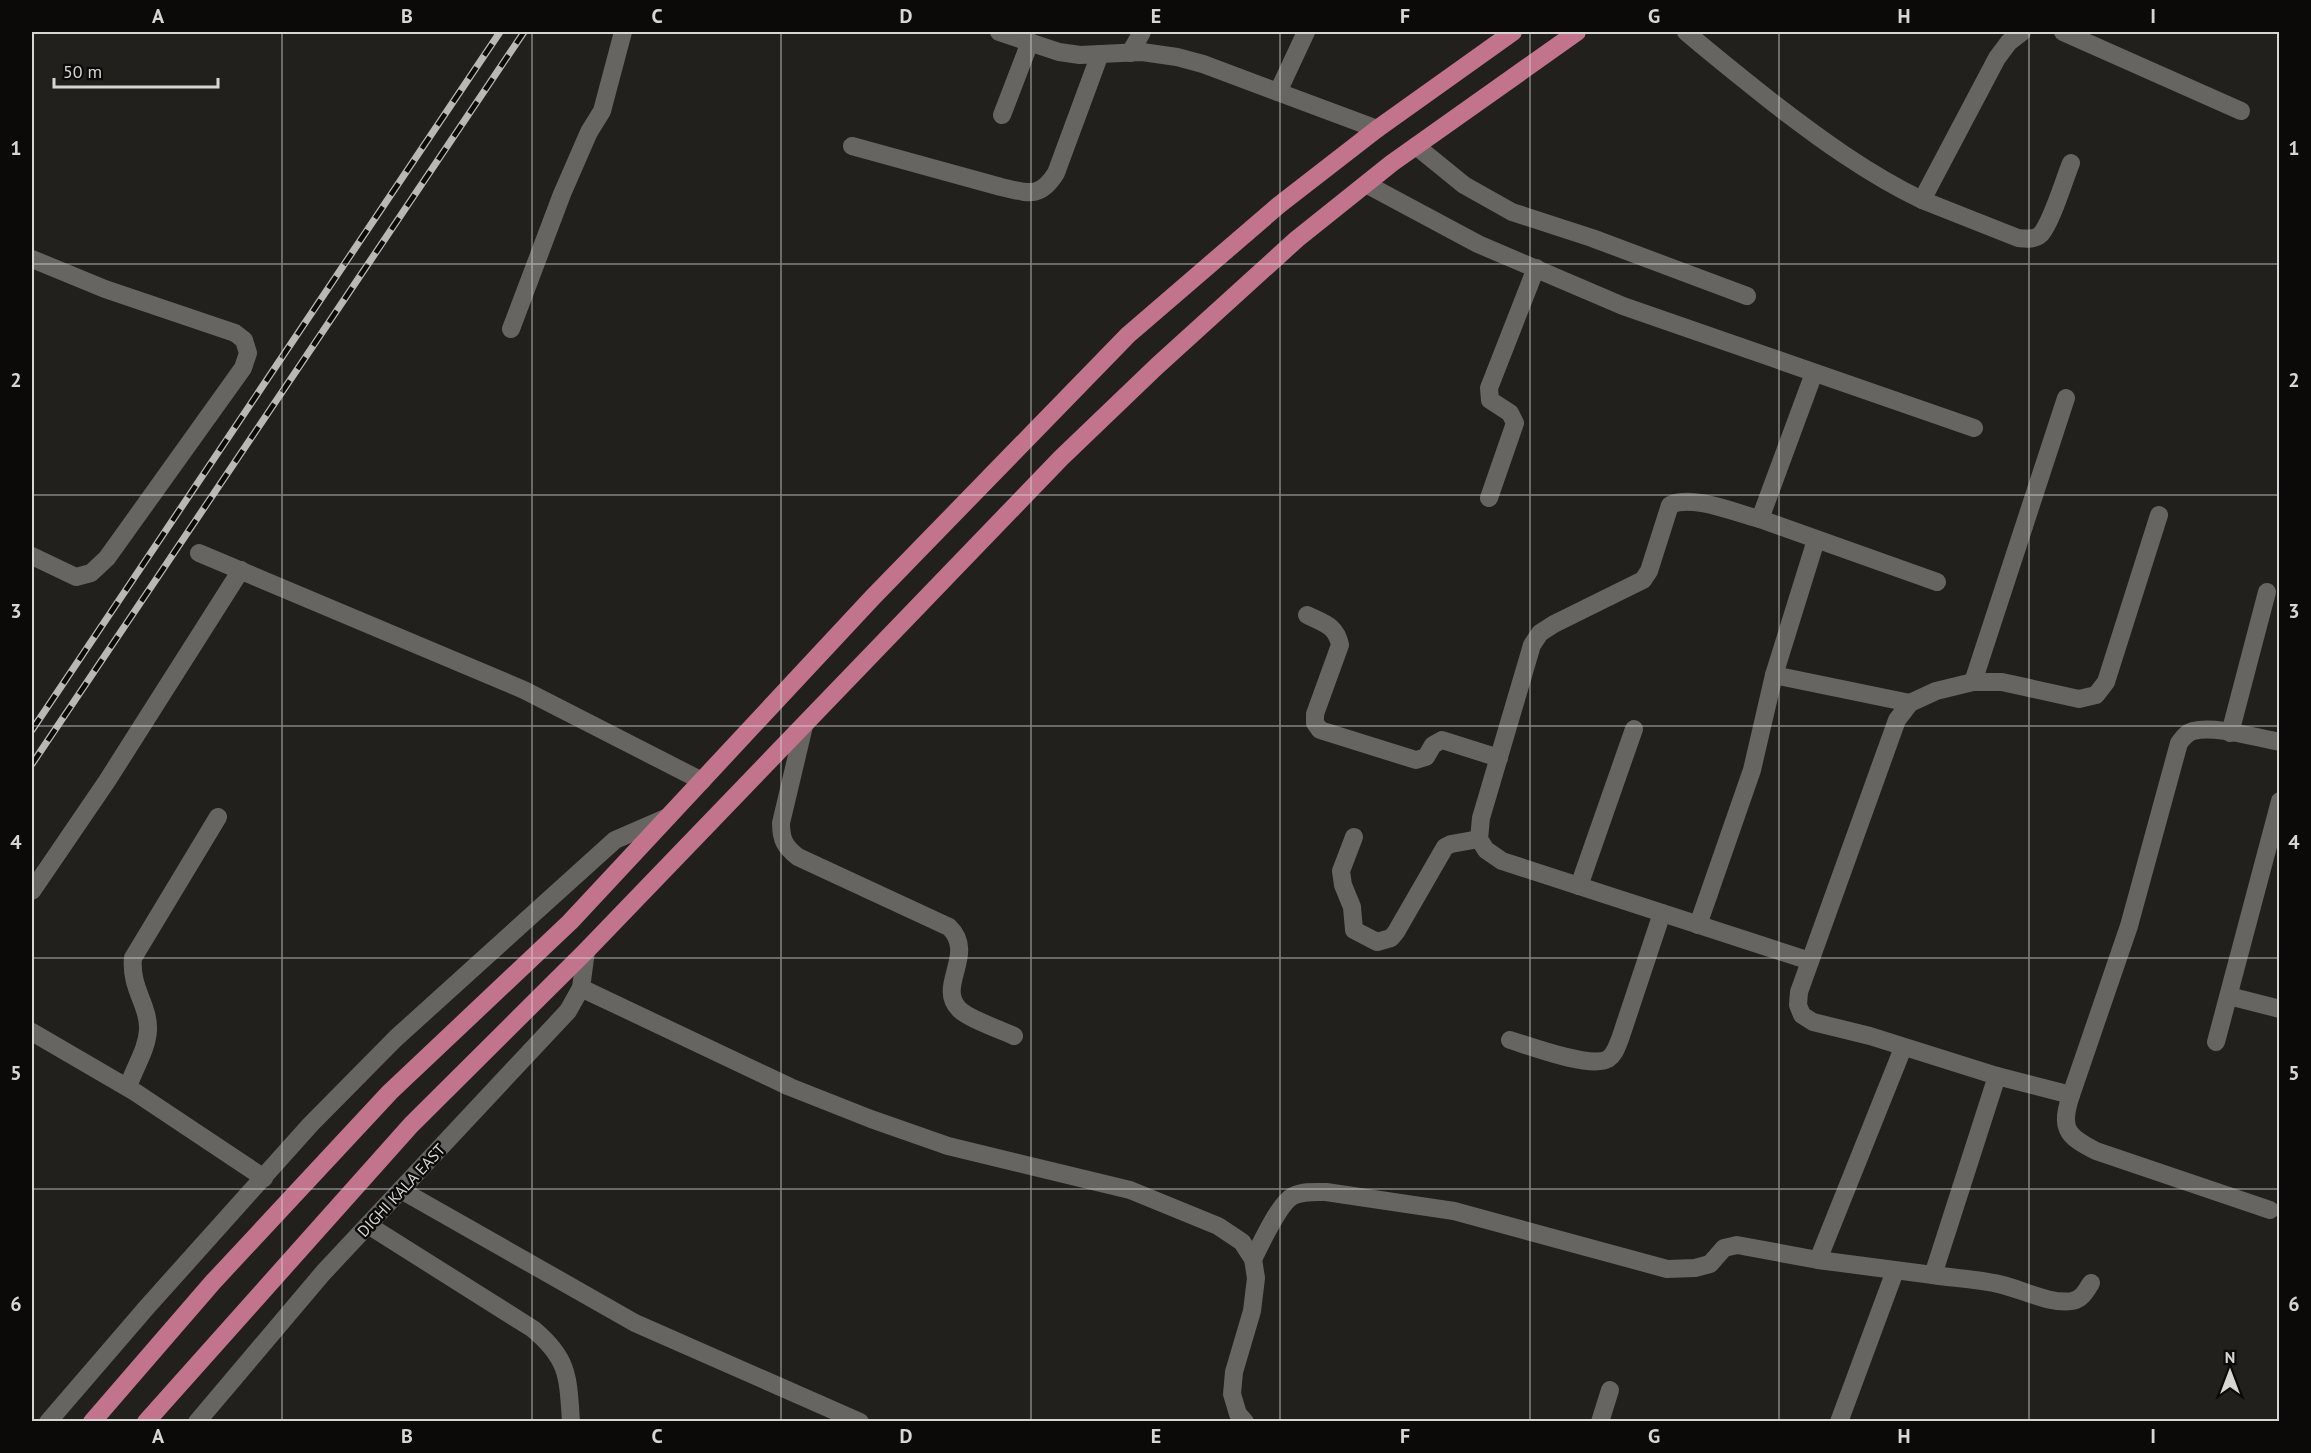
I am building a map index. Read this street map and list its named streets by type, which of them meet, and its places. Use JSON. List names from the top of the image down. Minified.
{"streets":{"street":["DIGHI KALA EAST"]},"scale_bar":"50 m","north":"top","grid":{"columns":["A","B","C","D","E","F","G","H","I"],"rows":["1","2","3","4","5","6"]}}
